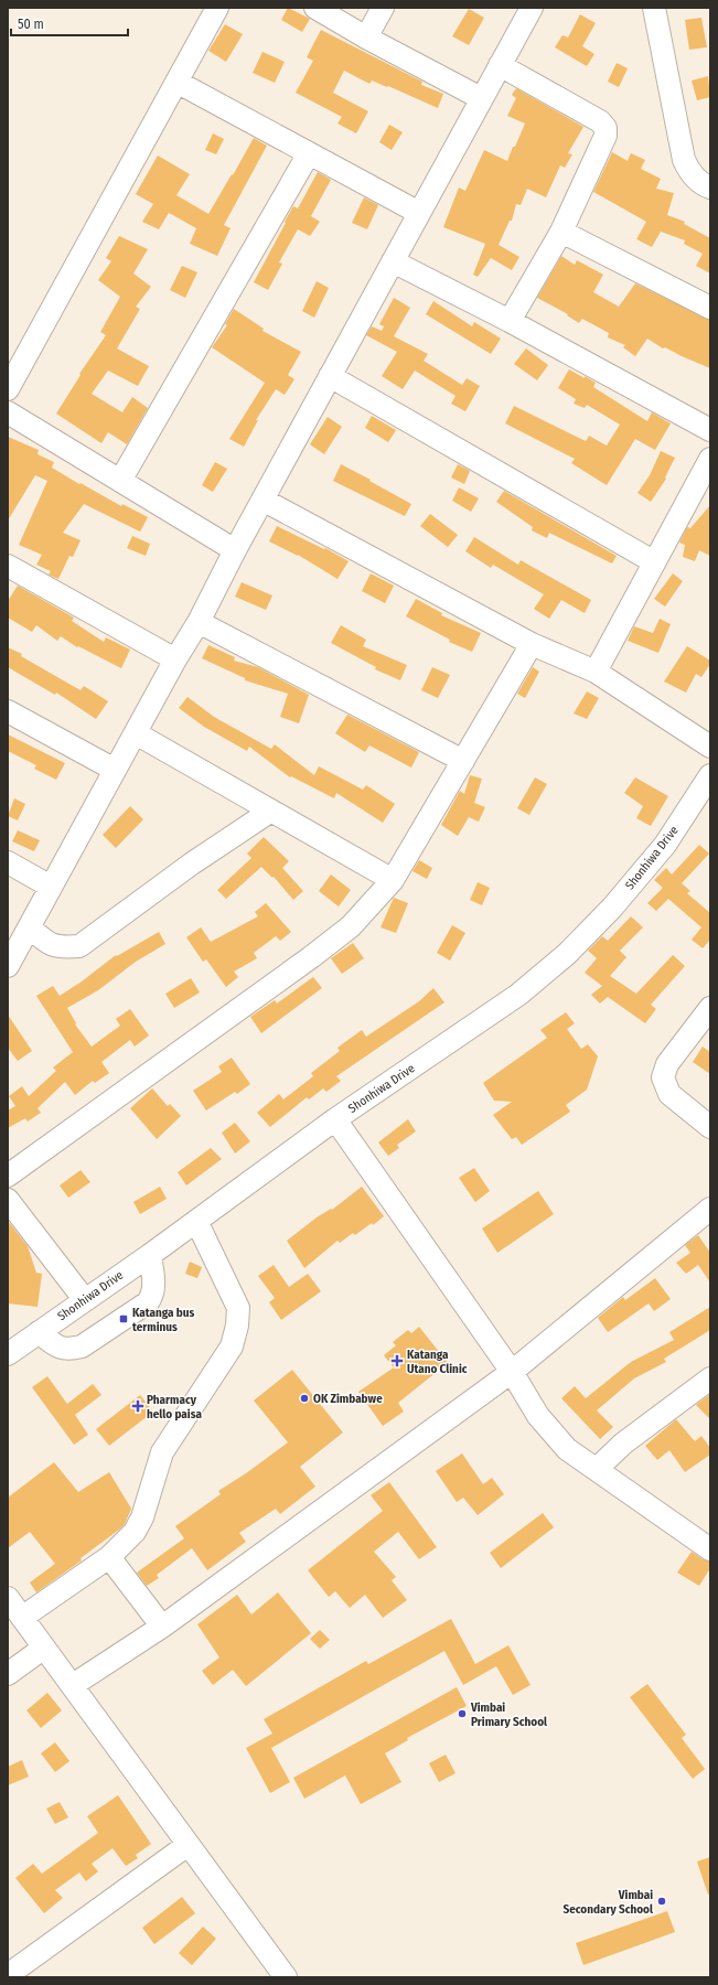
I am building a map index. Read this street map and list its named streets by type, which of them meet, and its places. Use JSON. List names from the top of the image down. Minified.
{"streets":{"street":["Shonhiwa Drive"]},"places":{"transit":["Katanga bus terminus"],"health":["Katanga Utano Clinic","Pharmacy hello paisa"],"other":["OK Zimbabwe","Vimbai Primary School","Vimbai Secondary School"]},"scale_bar":"50 m"}
